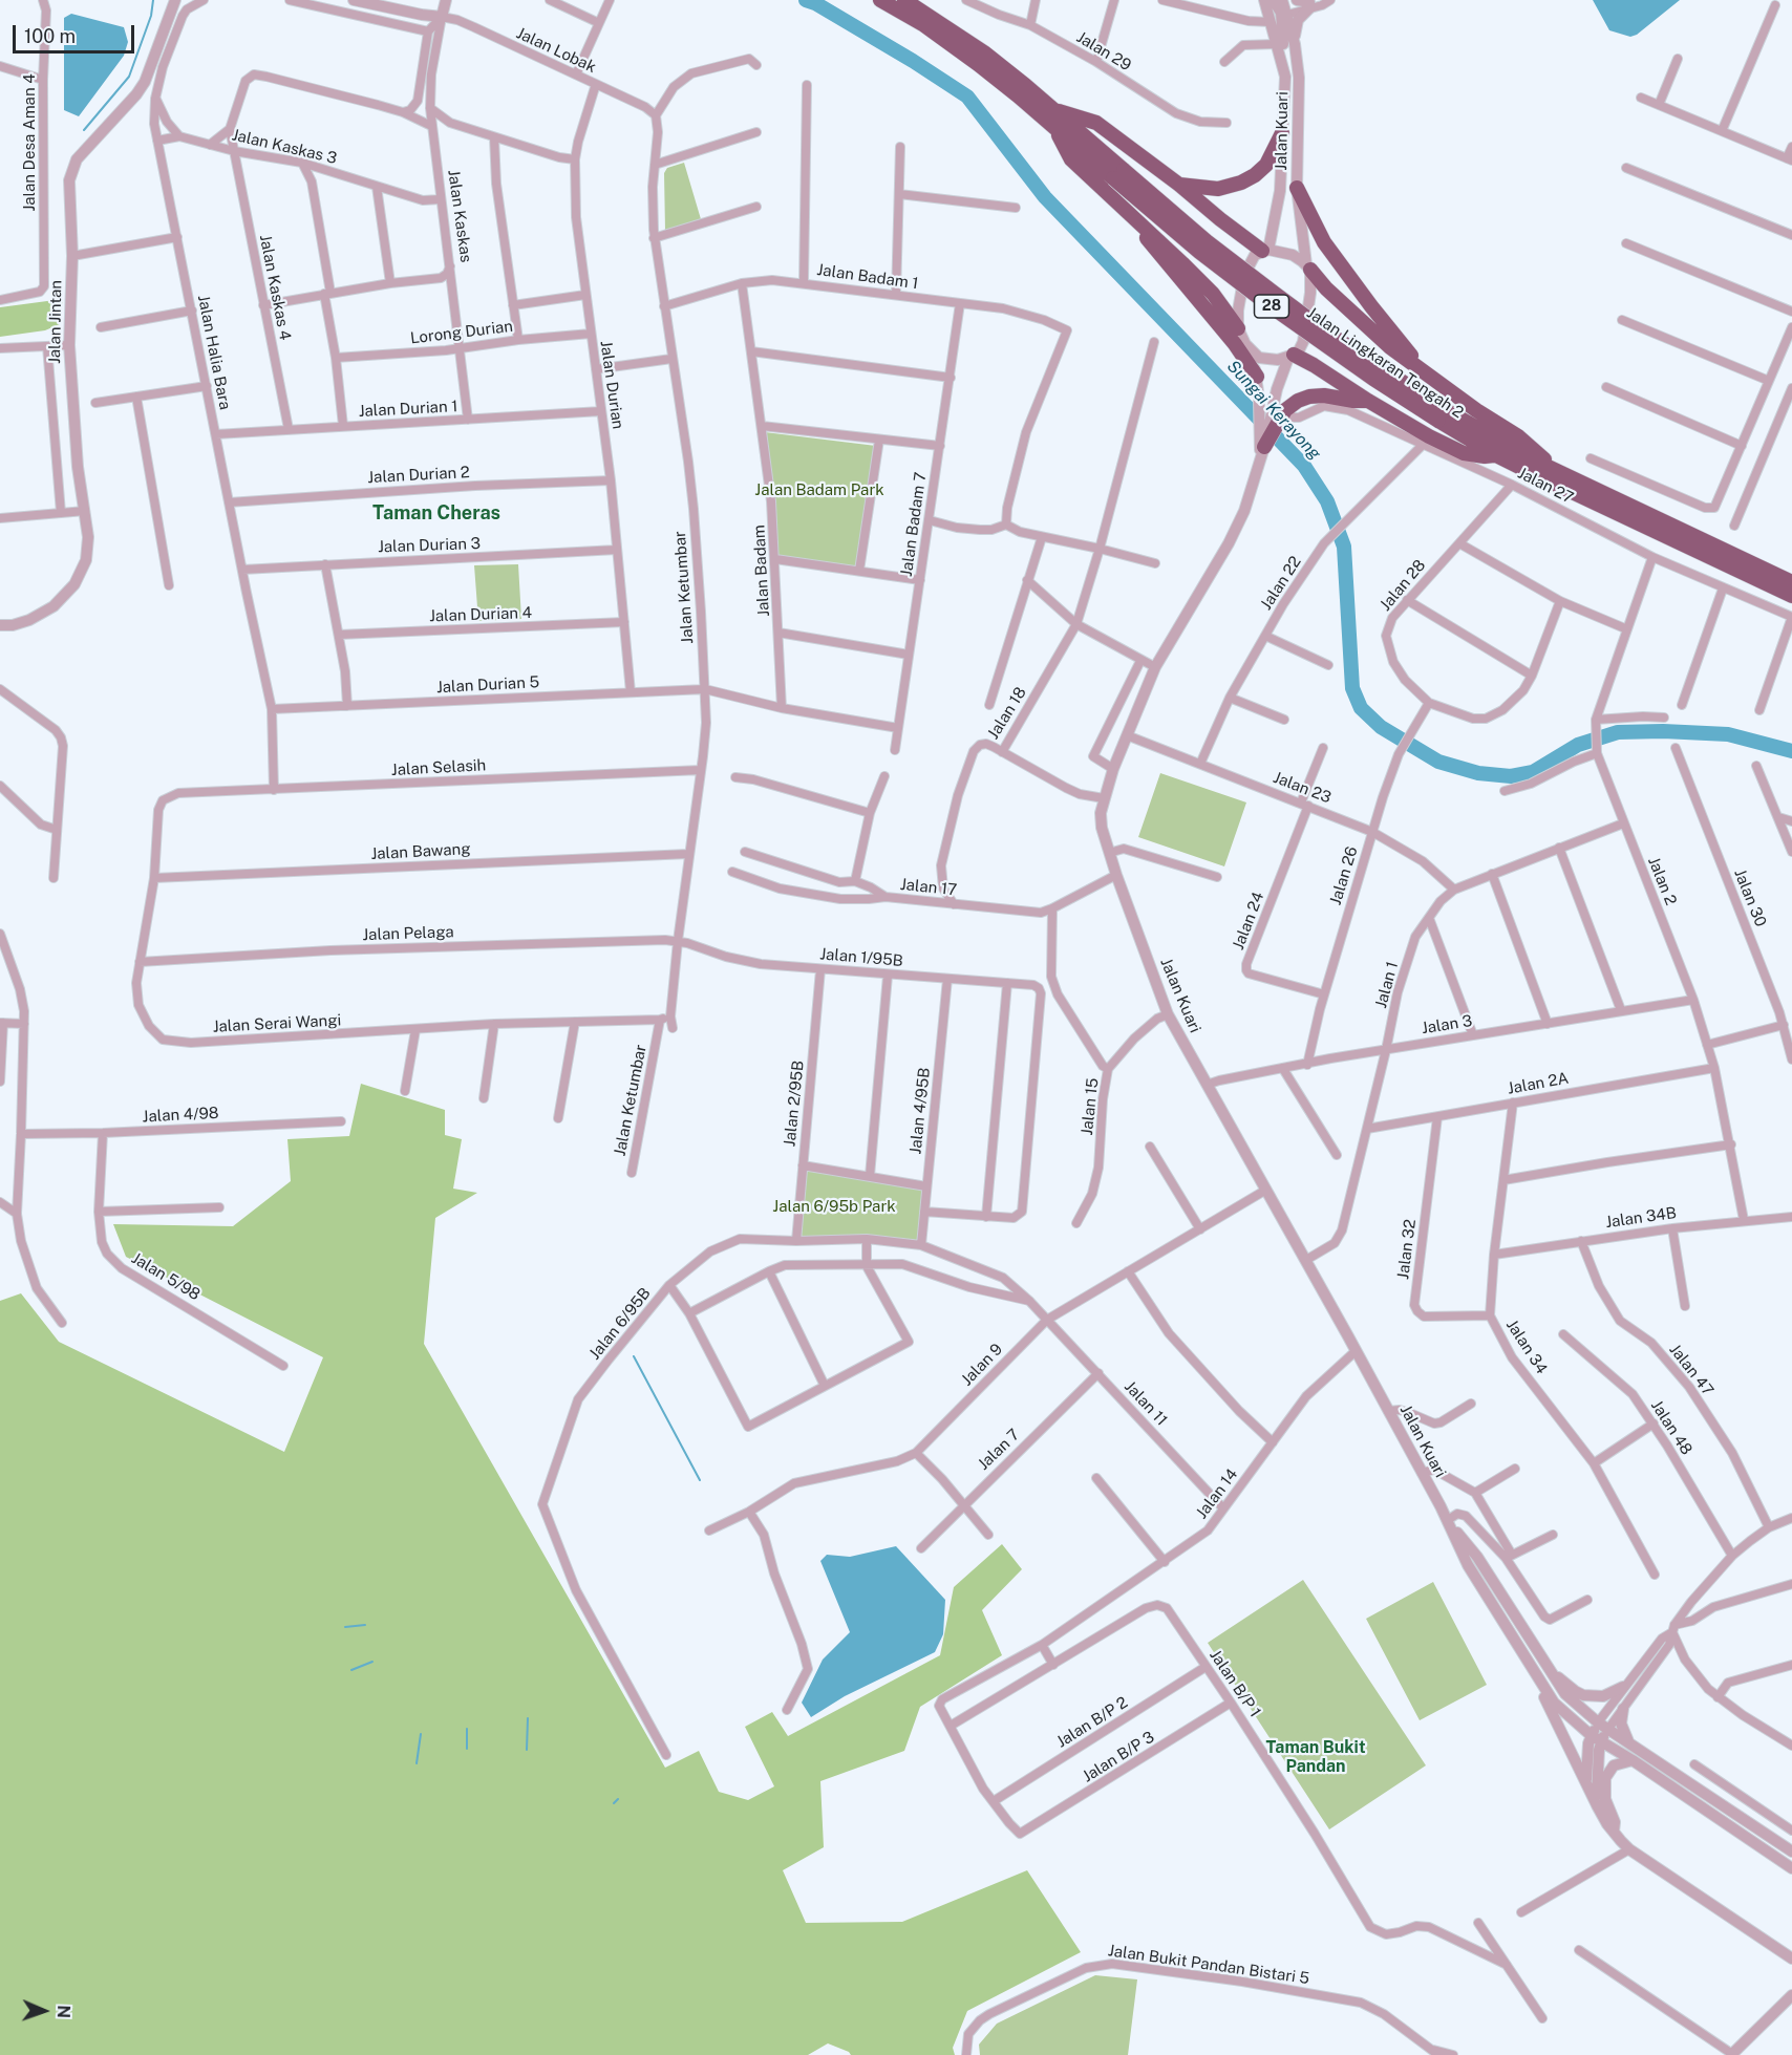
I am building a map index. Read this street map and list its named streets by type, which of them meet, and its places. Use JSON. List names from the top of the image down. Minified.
{"streets":{"highway":["28","Jalan Lingkaran Tengah 2"],"street":["Jalan Lobak","Jalan 29","Jalan Kuari","Jalan Desa Aman 4","Jalan Kaskas 3","Jalan Kaskas","Jalan Badam 1","Jalan Kaskas 4","Jalan Jintan","Lorong Durian","Jalan Halia Bara","Jalan Durian","Jalan Durian 1","Jalan Durian 2","Jalan 27","Jalan Badam 7","Jalan Durian 3","Jalan Badam","Jalan 22","Jalan 28","Jalan Ketumbar","Jalan Durian 4","Jalan Durian 5","Jalan 18","Jalan Selasih","Jalan 23","Jalan Bawang","Jalan 26","Jalan 2","Jalan 17","Jalan 30","Jalan 24","Jalan Pelaga","Jalan 1/95B","Jalan 1","Jalan Serai Wangi","Jalan 3","Jalan 2A","Jalan 2/95B","Jalan 15","Jalan 4/95B","Jalan 4/98","Jalan 34B","Jalan 32","Jalan 5/98","Jalan 6/95B","Jalan 34","Jalan 9","Jalan 47","Jalan 11","Jalan 48","Jalan 7","Jalan 14","Jalan B/P 1","Jalan B/P 2","Jalan B/P 3","Jalan Bukit Pandan Bistari 5"]},"crossings":[["Jalan Lobak","Jalan Kaskas"],["Jalan Lobak","Jalan Durian"],["Jalan Lobak","Jalan Ketumbar"],["Jalan Kuari","Jalan 23"],["Jalan Kuari","Jalan 17"],["Jalan Kuari","Jalan 1"],["Jalan Kuari","Jalan 3"],["Jalan Kuari","Jalan 15"],["Jalan Kuari","Jalan 9"],["Jalan Kuari","Jalan 14"],["Jalan Kaskas 3","Jalan Kaskas"],["Jalan Kaskas 3","Jalan Kaskas 4"],["Jalan Kaskas 3","Jalan Halia Bara"],["Jalan Kaskas","Lorong Durian"],["Jalan Kaskas","Jalan Durian 1"],["Jalan Badam 1","Jalan Badam 7"],["Jalan Badam 1","Jalan Badam"],["Jalan Badam 1","Jalan Ketumbar"],["Jalan Kaskas 4","Jalan Durian 1"],["Lorong Durian","Jalan Durian"],["Jalan Halia Bara","Jalan Durian 1"],["Jalan Halia Bara","Jalan Durian 2"],["Jalan Halia Bara","Jalan Durian 3"],["Jalan Halia Bara","Jalan Durian 5"],["Jalan Halia Bara","Jalan Selasih"],["Jalan Durian","Jalan Durian 1"],["Jalan Durian","Jalan Durian 2"],["Jalan Durian","Jalan Durian 3"],["Jalan Durian","Jalan Durian 4"],["Jalan Durian","Jalan Durian 5"],["Jalan 27","Jalan 22"],["Jalan 27","Jalan 28"],["Jalan 27","Jalan 2"],["Jalan Badam 7","Jalan Durian 5"],["Jalan Badam","Jalan Durian 5"],["Jalan 22","Jalan 23"],["Jalan 28","Jalan 26"],["Jalan Ketumbar","Jalan Durian 5"],["Jalan Ketumbar","Jalan Selasih"],["Jalan Ketumbar","Jalan Bawang"],["Jalan Ketumbar","Jalan Pelaga"],["Jalan Ketumbar","Jalan 1/95B"],["Jalan Ketumbar","Jalan Serai Wangi"],["Jalan 18","Jalan 17"],["Jalan Selasih","Jalan Serai Wangi"],["Jalan 23","Jalan 26"],["Jalan 23","Jalan 24"],["Jalan 23","Jalan 1"],["Jalan Bawang","Jalan Serai Wangi"],["Jalan 26","Jalan 24"],["Jalan 26","Jalan 3"],["Jalan 2","Jalan 1"],["Jalan 2","Jalan 3"],["Jalan 2","Jalan 2A"],["Jalan 2","Jalan 34B"],["Jalan Pelaga","Jalan 1/95B"],["Jalan Pelaga","Jalan Serai Wangi"],["Jalan 1/95B","Jalan 2/95B"],["Jalan 1/95B","Jalan 4/95B"],["Jalan 1","Jalan 3"],["Jalan 1","Jalan 2A"],["Jalan 2A","Jalan 32"],["Jalan 2A","Jalan 34"],["Jalan 2/95B","Jalan 6/95B"],["Jalan 4/95B","Jalan 6/95B"],["Jalan 4/98","Jalan 5/98"],["Jalan 34B","Jalan 34"],["Jalan 34B","Jalan 47"],["Jalan 32","Jalan 34"],["Jalan 6/95B","Jalan 9"],["Jalan 6/95B","Jalan 11"],["Jalan 9","Jalan 11"],["Jalan 11","Jalan 7"],["Jalan 11","Jalan 14"],["Jalan 14","Jalan B/P 1"],["Jalan B/P 1","Jalan B/P 2"],["Jalan B/P 1","Jalan B/P 3"],["Jalan B/P 2","Jalan B/P 3"]],"districts":["Taman Cheras","Taman Bukit Pandan"],"water":["Sungai Kerayong"],"parks":["Jalan Badam Park","Jalan 6/95b Park"],"scale_bar":"100 m","north":"right"}
